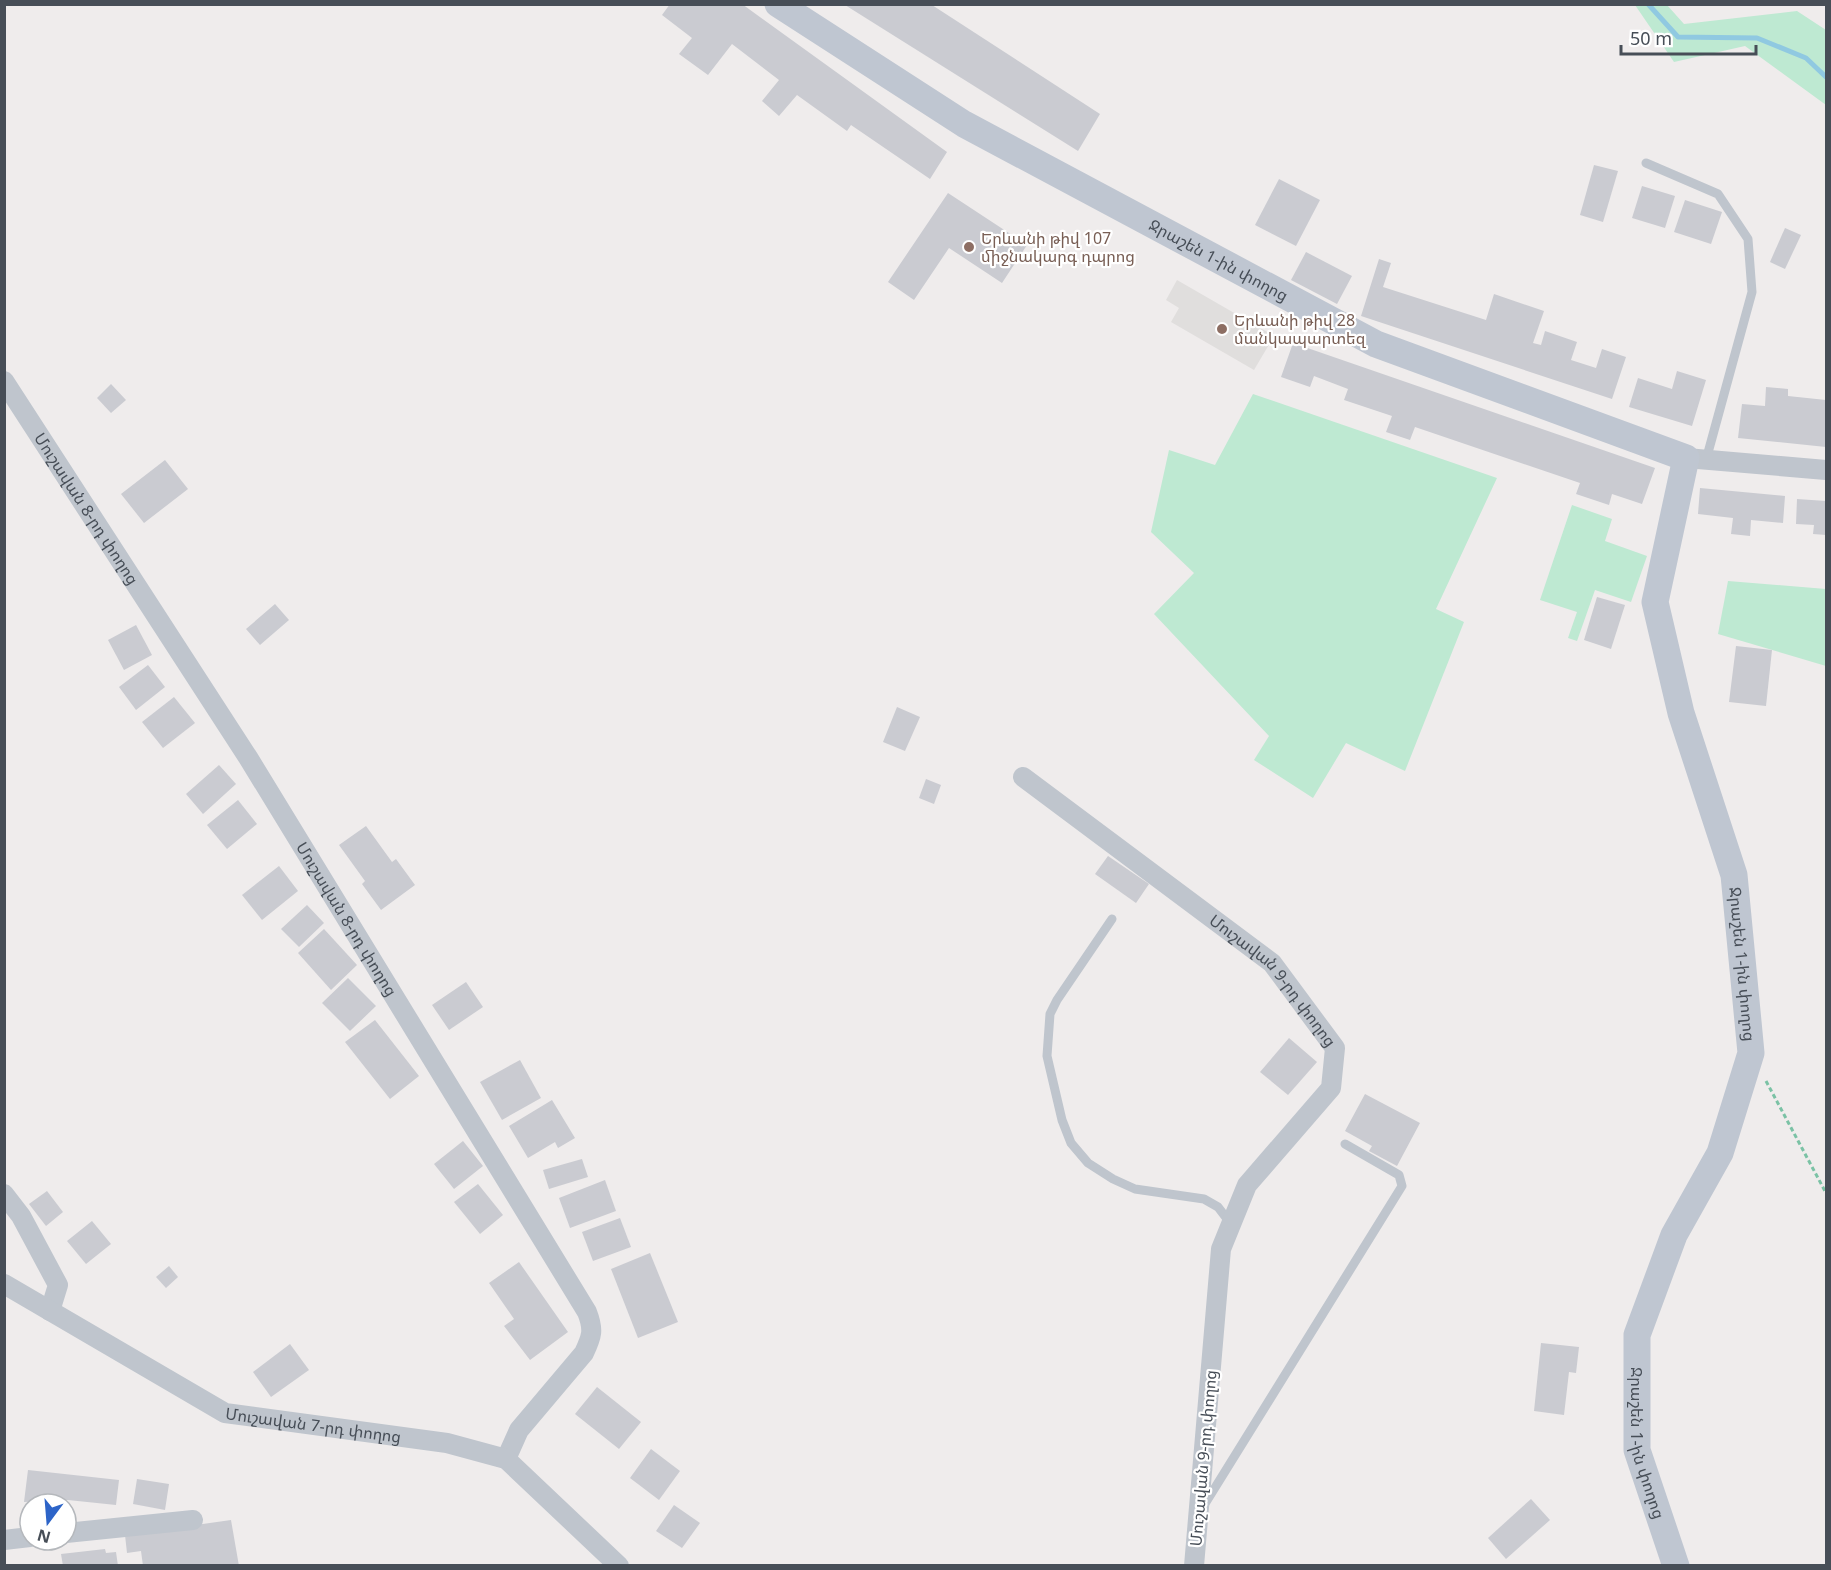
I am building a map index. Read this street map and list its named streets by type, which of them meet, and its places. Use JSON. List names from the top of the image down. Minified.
{"streets":{"street":["Ջրաշեն 1-ին փողոց","Մուշավան 8-րդ փողոց","Մուշավան 9-րդ փողոց","Մուշավան 7-րդ փողոց"]},"crossings":[["Մուշավան 8-րդ փողոց","Մուշավան 7-րդ փողոց"]],"places":["Երևանի թիվ 107 միջնակարգ դպրոց","Երևանի թիվ 28 մանկապարտեզ"],"scale_bar":"50 m","north":"bottom"}
